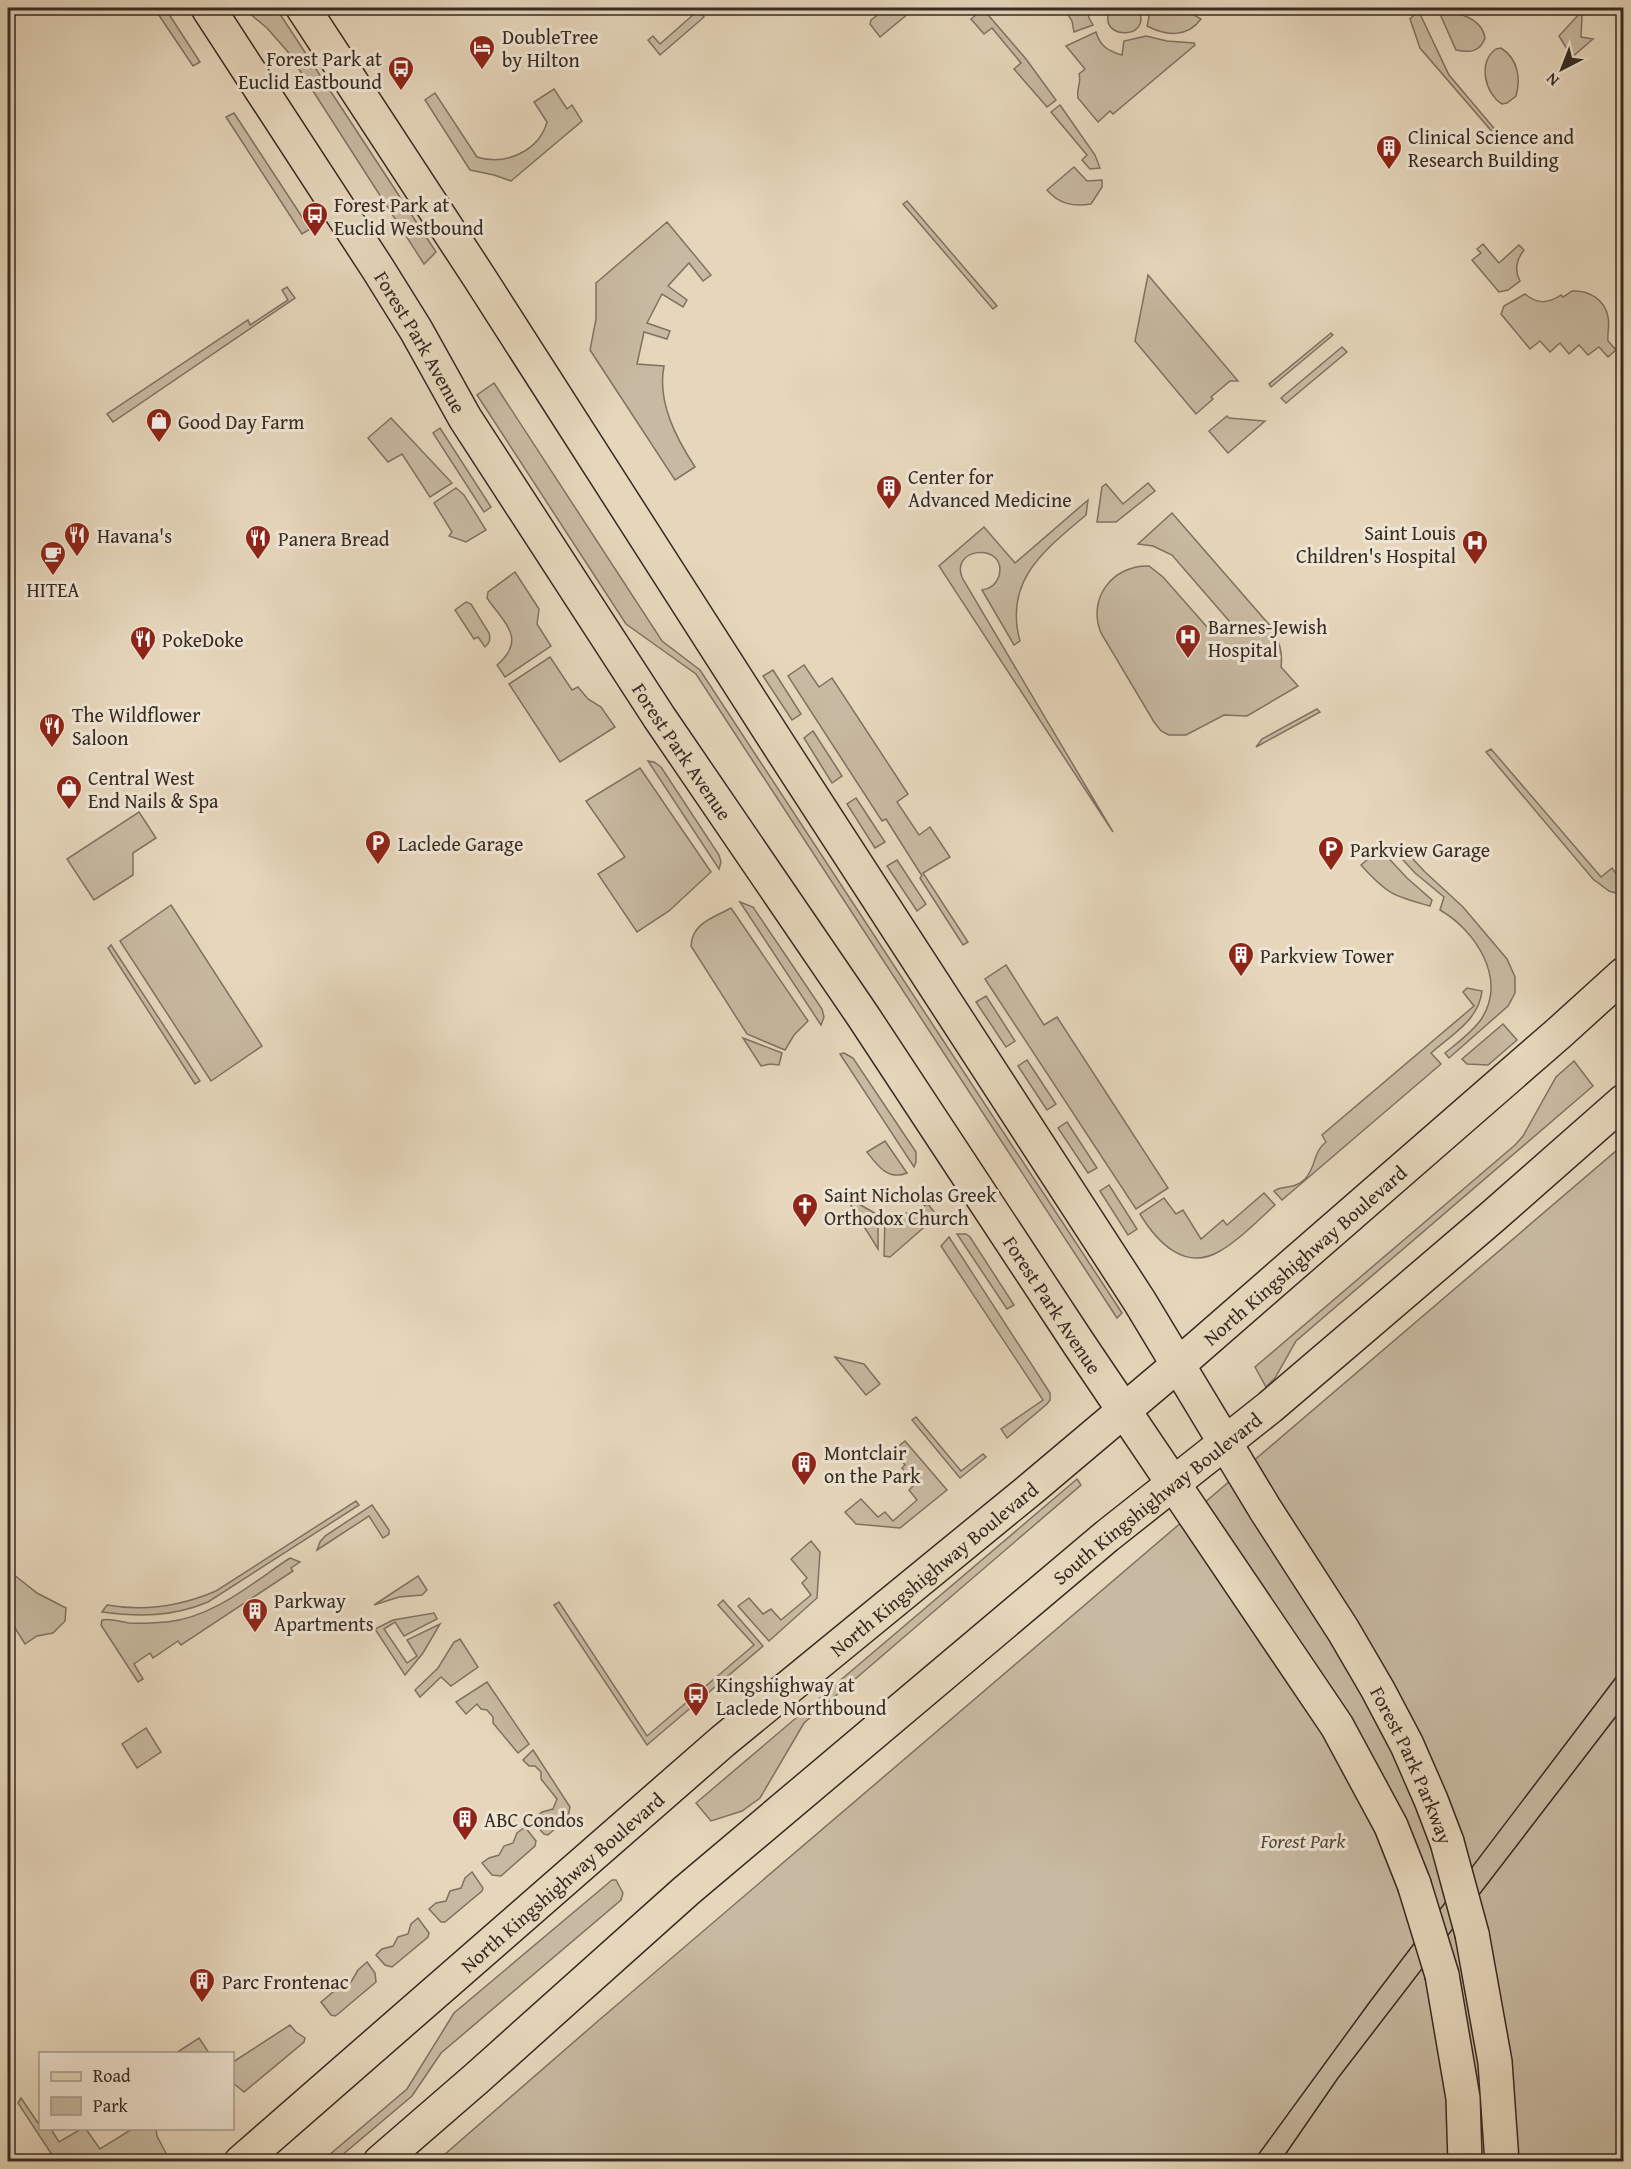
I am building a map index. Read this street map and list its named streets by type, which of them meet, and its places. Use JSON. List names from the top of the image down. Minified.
{"streets":{"main road":["Forest Park Avenue","North Kingshighway Boulevard","South Kingshighway Boulevard","Forest Park Parkway"]},"crossings":[["Forest Park Avenue","North Kingshighway Boulevard"],["Forest Park Avenue","South Kingshighway Boulevard"],["South Kingshighway Boulevard","Forest Park Parkway"]],"parks":["Forest Park"],"places":{"hotel":["DoubleTree by Hilton"],"bus stop":["Forest Park at Euclid Eastbound","Forest Park at Euclid Westbound","Kingshighway at Laclede Northbound"],"building":["Clinical Science and Research Building","Center for Advanced Medicine","Parkview Tower","Montclair on the Park","Parkway Apartments","ABC Condos","Parc Frontenac"],"shop":["Good Day Farm","Central West End Nails & Spa"],"restaurant":["Havana's","Panera Bread","PokeDoke","The Wildflower Saloon"],"hospital":["Saint Louis Children's Hospital","Barnes-Jewish Hospital"],"cafe":["HITEA"],"parking":["Laclede Garage","Parkview Garage"],"church":["Saint Nicholas Greek Orthodox Church"]},"legend":["Road","Park"],"north":"bottom left"}
